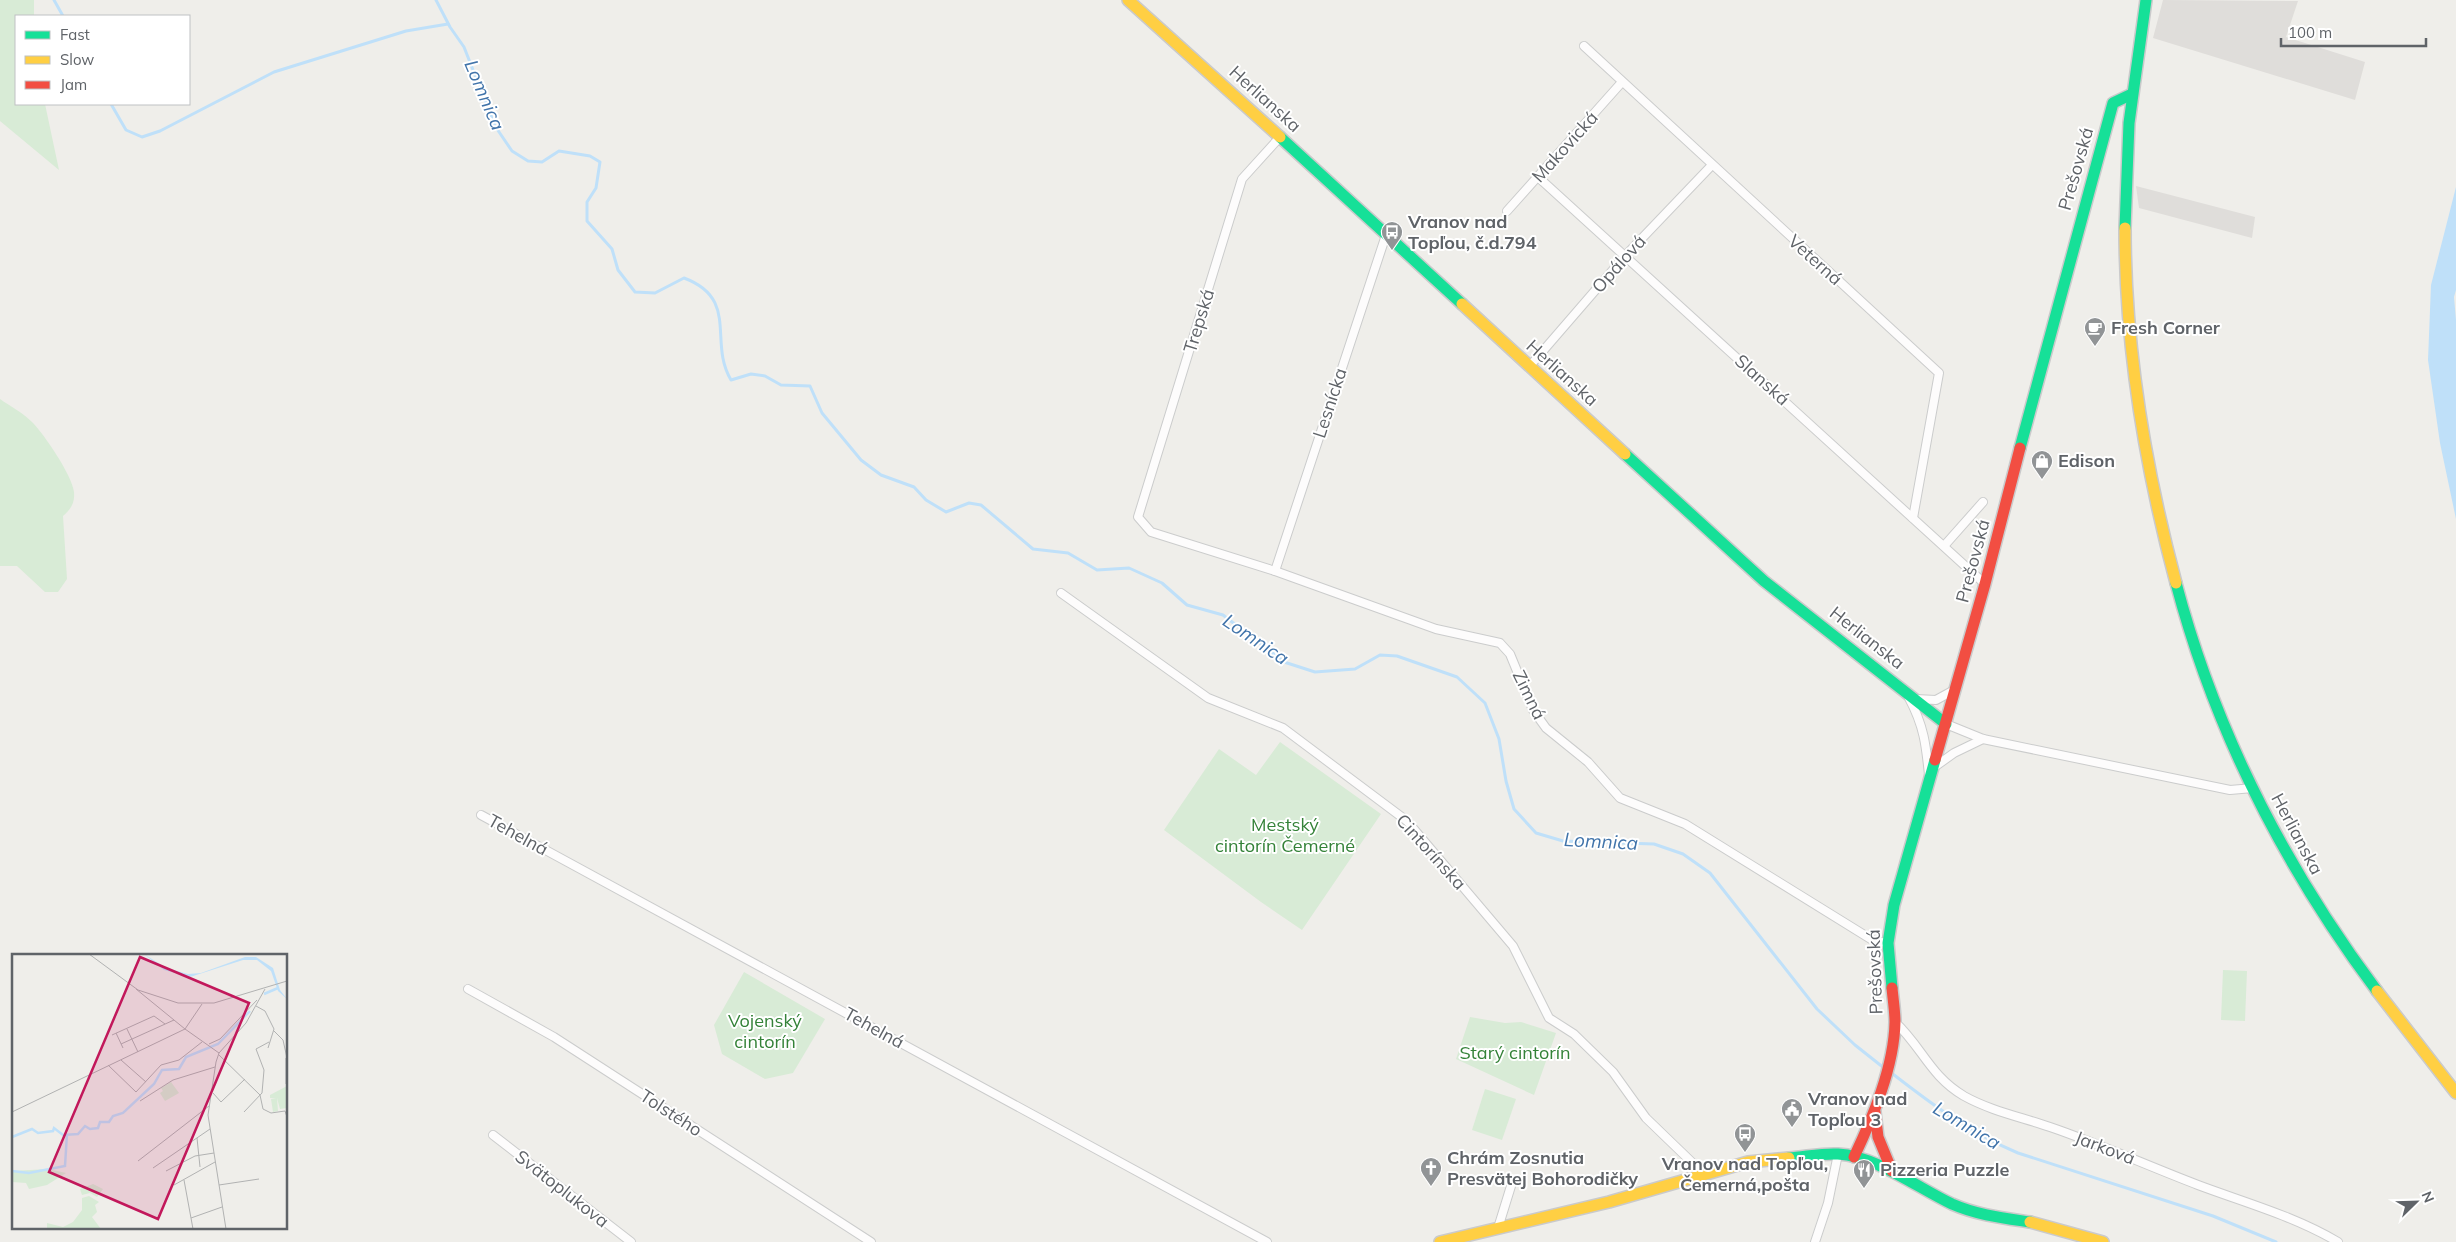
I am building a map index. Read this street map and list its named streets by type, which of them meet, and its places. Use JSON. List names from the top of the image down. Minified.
{"streets":{"main road":["Herlianska","Prešovská"],"street":["Makovická","Veterná","Opálová","Trepská","Slanská","Lesnícka","Zimná","Tehelná","Cintorínska","Tolstého","Jarková","Svätoplukova"]},"crossings":[["Herlianska","Prešovská"],["Herlianska","Opálová"],["Herlianska","Trepská"],["Herlianska","Lesnícka"],["Makovická","Veterná"],["Makovická","Slanská"],["Prešovská","Slanská"],["Prešovská","Zimná"],["Prešovská","Jarková"],["Veterná","Opálová"],["Veterná","Slanská"],["Opálová","Slanská"],["Trepská","Zimná"],["Lesnícka","Zimná"]],"water":["Lomnica"],"parks":["Mestský cintorín Čemerné","Vojenský cintorín","Starý cintorín"],"places":{"bus stop":["Vranov nad Topľou, č.d.794","Vranov nad Topľou, Čemerná,pošta"],"cafe":["Fresh Corner"],"shop":["Edison"],"public building":["Vranov nad Topľou 3"],"church":["Chrám Zosnutia Presvätej Bohorodičky"],"restaurant":["Pizzeria Puzzle"]},"legend":["Fast","Slow","Jam"],"scale_bar":"100 m","north":"top right"}
